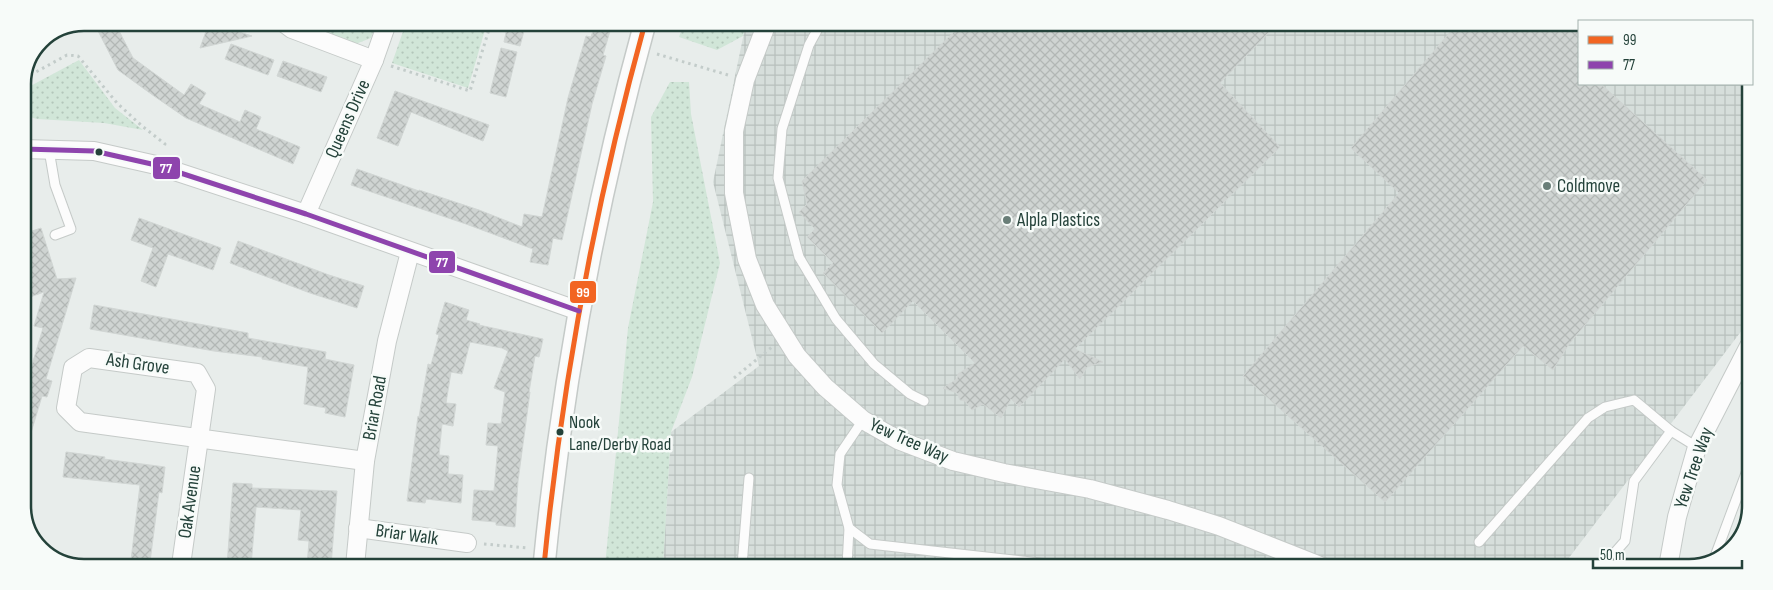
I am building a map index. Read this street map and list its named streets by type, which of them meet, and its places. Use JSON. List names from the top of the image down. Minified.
{"streets":{"street":["Queens Drive","Ash Grove","Briar Road","Yew Tree Way","Oak Avenue","Briar Walk"]},"crossings":[["Ash Grove","Briar Road"],["Ash Grove","Oak Avenue"],["Briar Road","Briar Walk"]],"places":["Coldmove","Alpla Plastics","Nook Lane/Derby Road"],"lines":["transit line 99","transit line 77"],"legend":["99","77"],"scale_bar":"50 m"}
